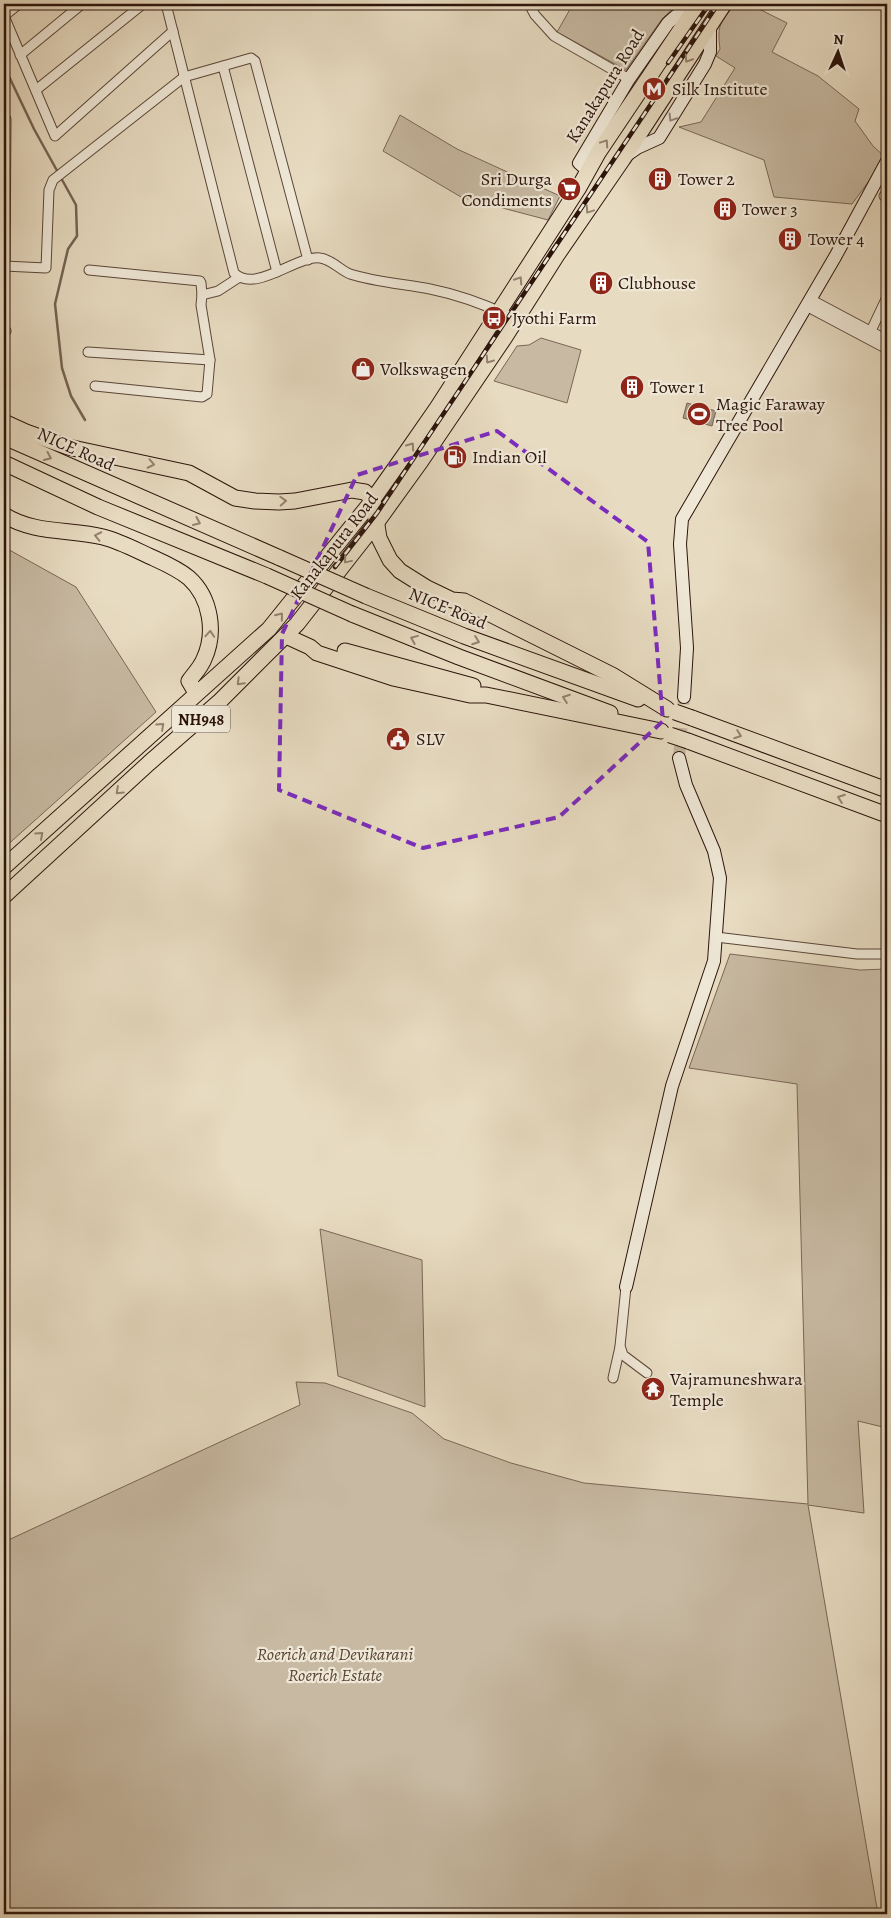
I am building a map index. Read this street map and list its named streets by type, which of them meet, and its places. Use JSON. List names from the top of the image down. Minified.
{"streets":{"highway":["Kanakapura Road","NICE Road","NH948"]},"parks":["Roerich and Devikarani Roerich Estate"],"places":{"metro station":["Silk Institute"],"building":["Tower 2","Tower 3","Tower 4","Clubhouse","Tower 1"],"supermarket":["Sri Durga Condiments"],"bus stop":["Jyothi Farm"],"shop":["Volkswagen"],"sports":["Magic Faraway Tree Pool"],"fuel station":["Indian Oil"],"public building":["SLV"],"temple":["Vajramuneshwara Temple"]},"north":"top"}
